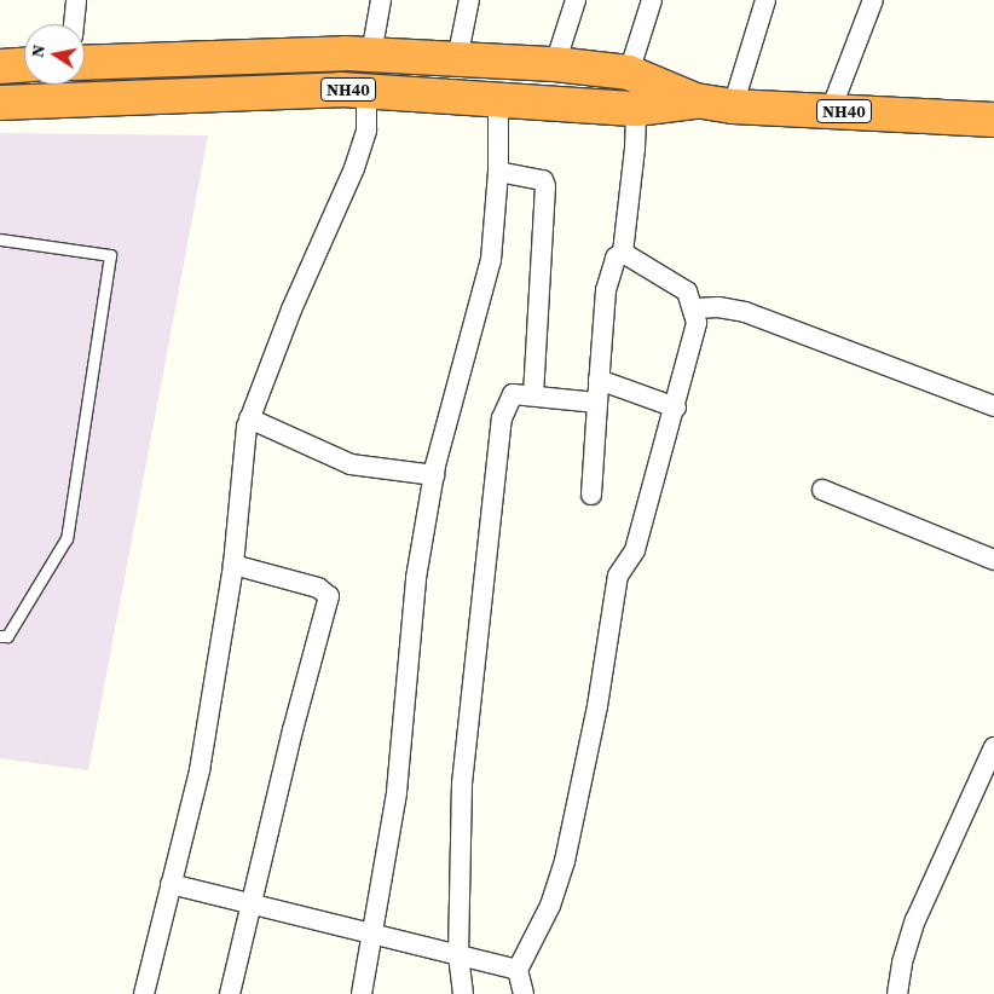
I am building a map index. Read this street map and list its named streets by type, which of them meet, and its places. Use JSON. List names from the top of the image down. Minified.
{"streets":{"highway":["NH40"]},"north":"left"}
